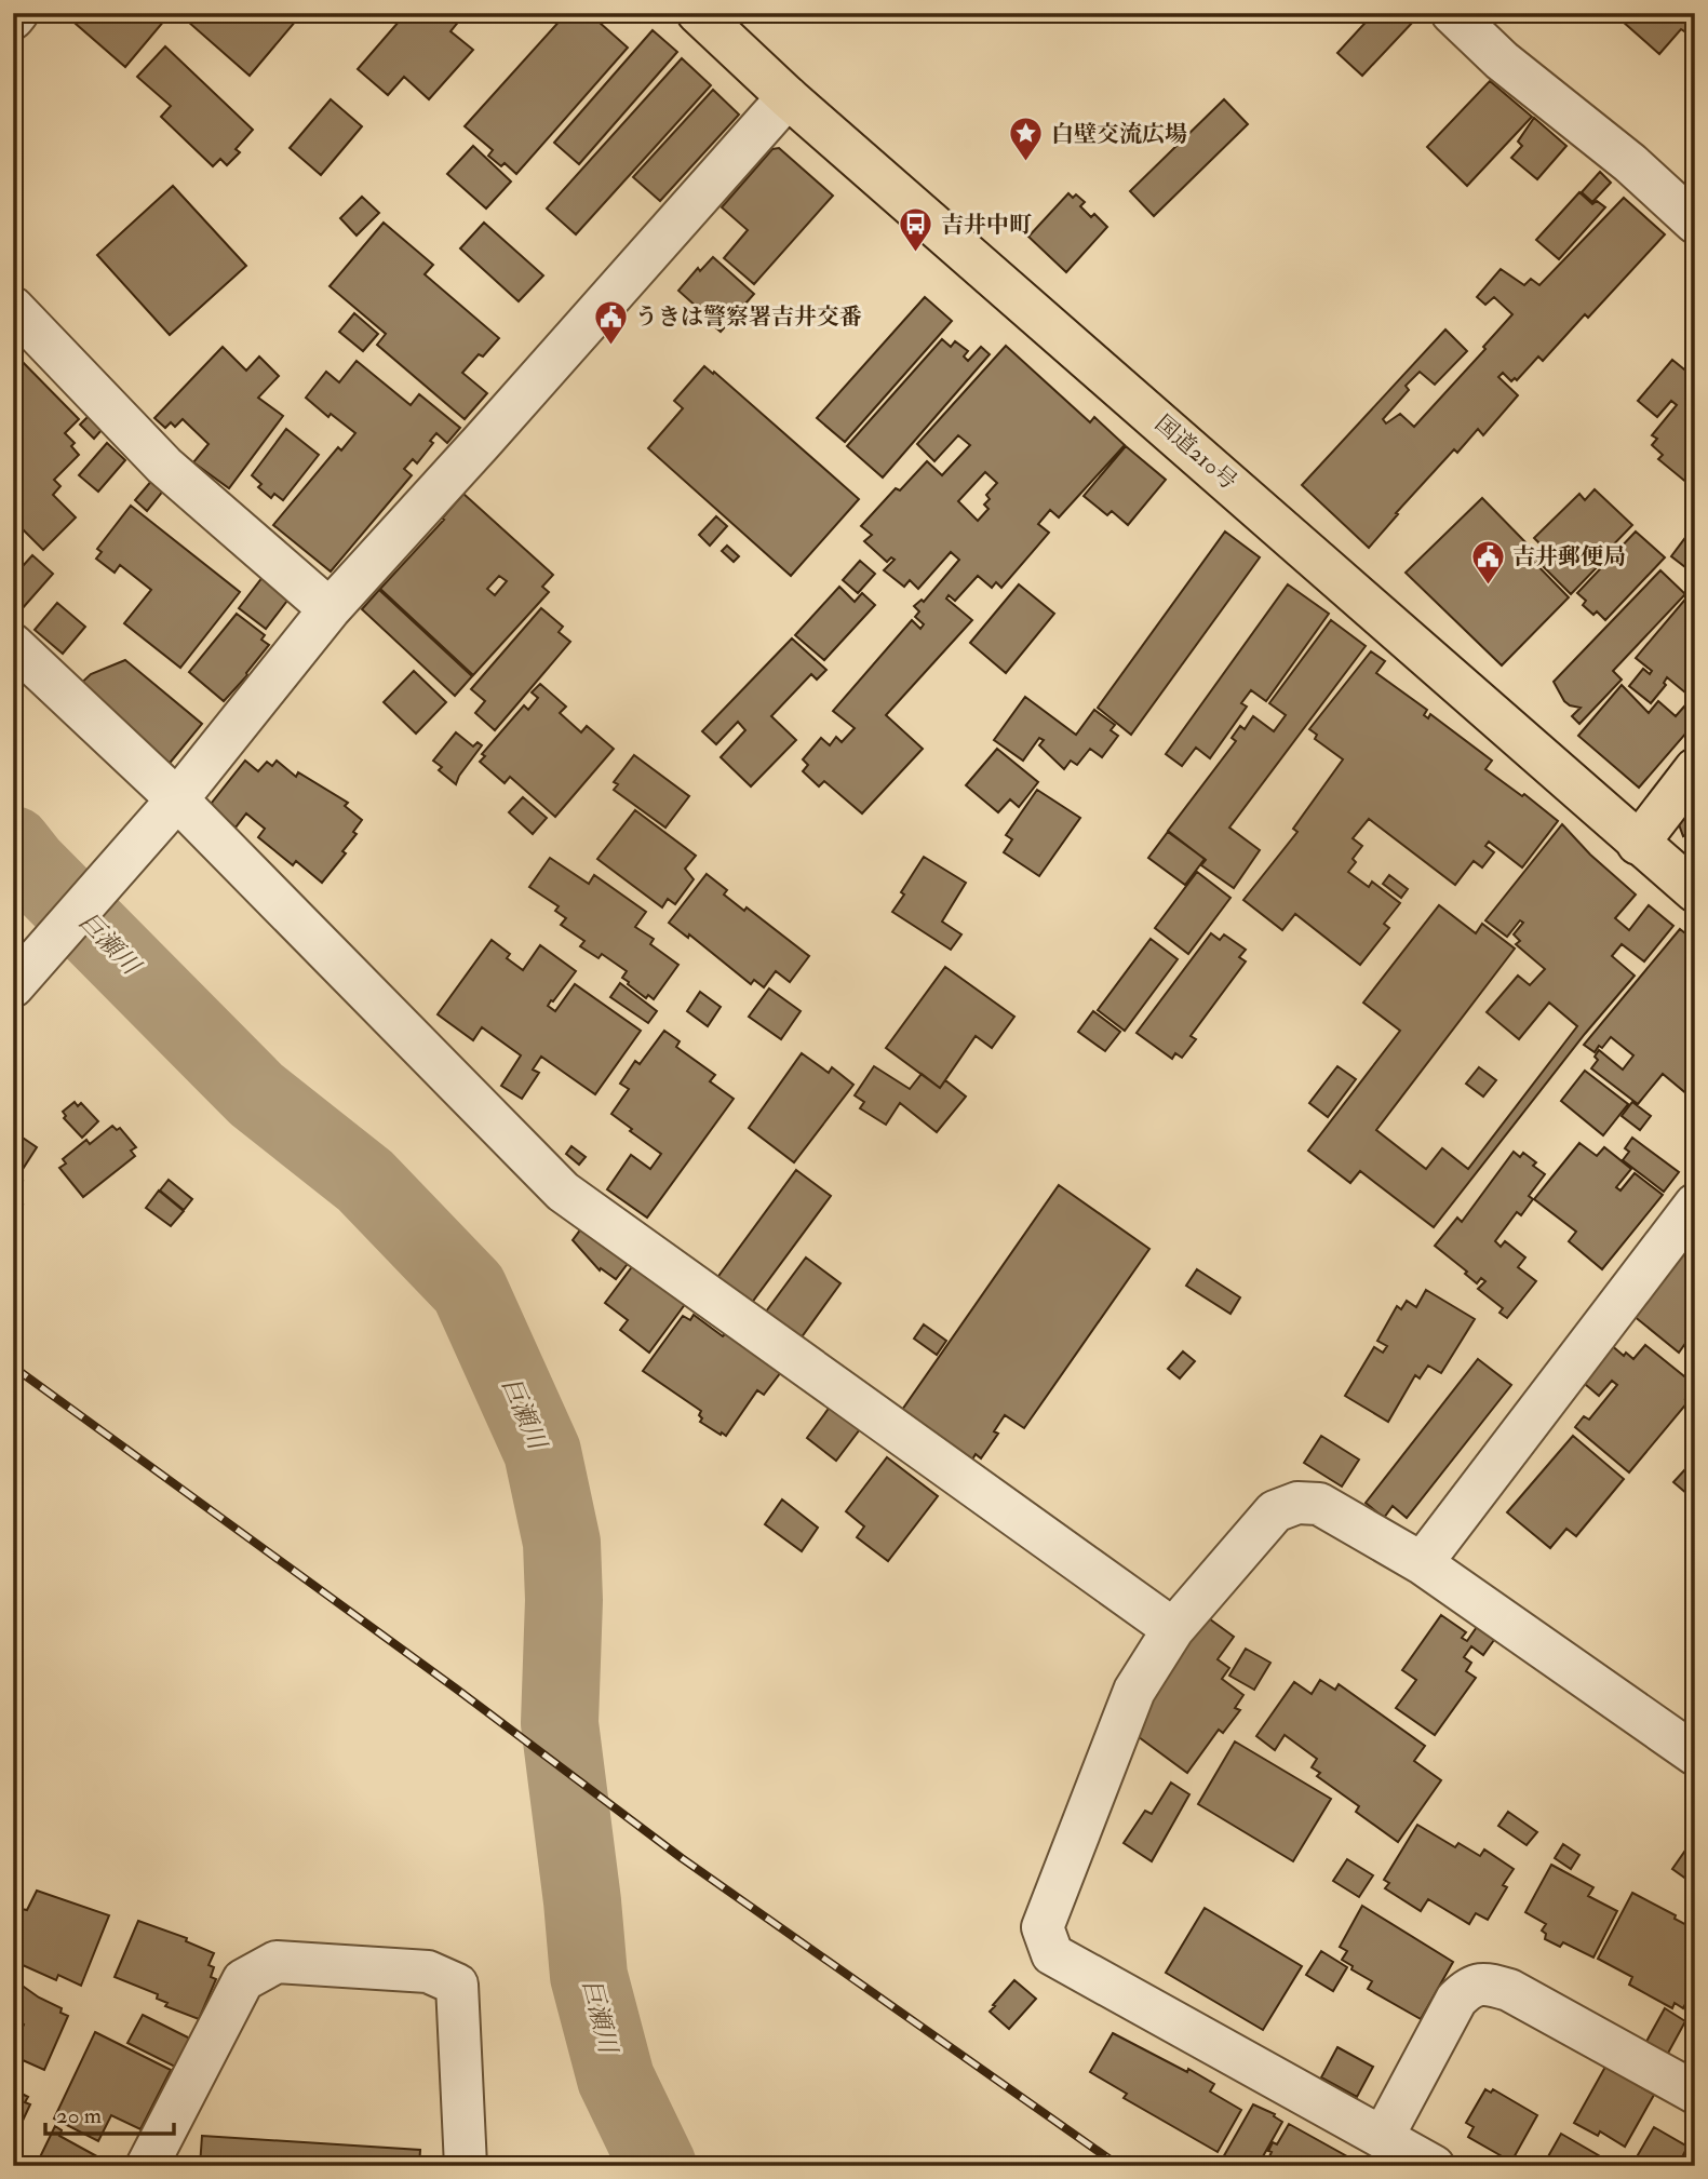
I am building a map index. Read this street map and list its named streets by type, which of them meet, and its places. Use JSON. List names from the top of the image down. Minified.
{"streets":{"main road":["国道210号"]},"water":["巨瀬川"],"places":{"place":["白壁交流広場"],"bus stop":["吉井中町"],"public building":["うきは警察署吉井交番","吉井郵便局"]},"scale_bar":"20 m"}
